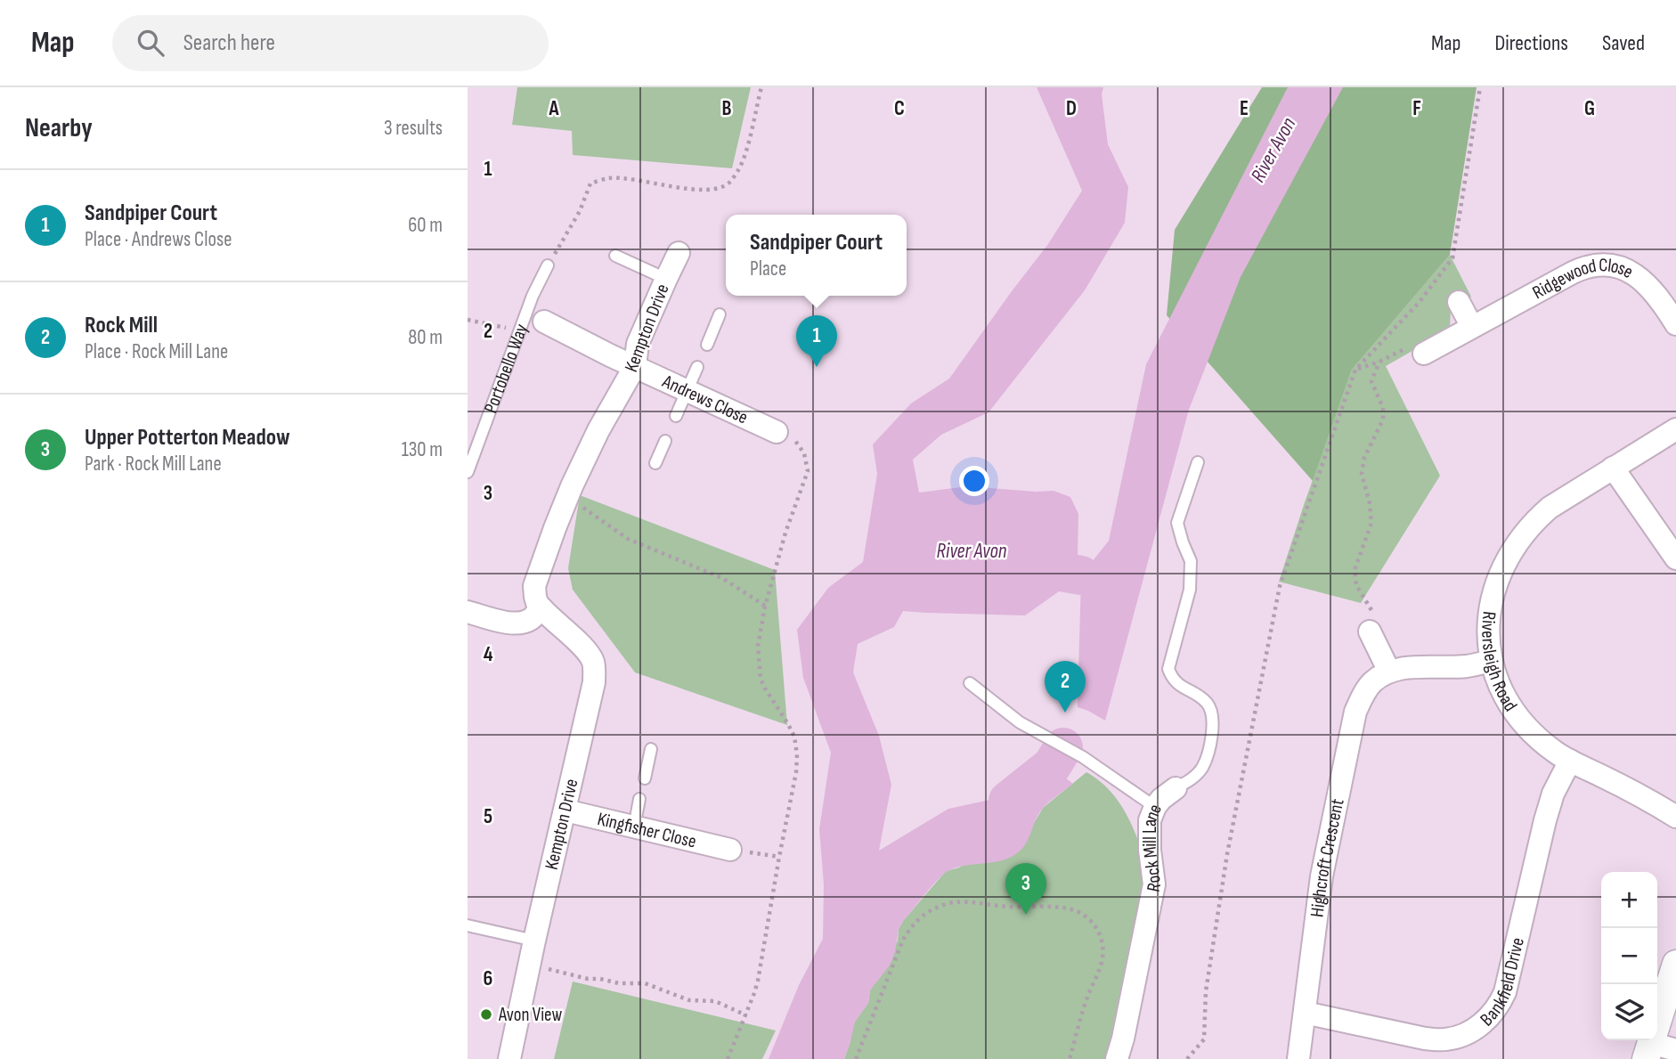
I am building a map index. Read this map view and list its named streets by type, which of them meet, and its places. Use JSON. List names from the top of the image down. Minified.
{"streets":{"street":["Ridgewood Close","Kempton Drive","Andrews Close","Riversleigh Road","Kingfisher Close","Rock Mill Lane","Highcroft Crescent","Bankfield Drive"],"lane":["Portobello Way"]},"crossings":[["Kempton Drive","Andrews Close"],["Kempton Drive","Kingfisher Close"],["Riversleigh Road","Bankfield Drive"],["Highcroft Crescent","Bankfield Drive"]],"water":["River Avon"],"places":["Avon View"],"page":{"header":"Map","search":"Search here","nav":["Map","Directions","Saved"],"heading":["Nearby","3 results"],"list":[{"mark":"1","name":"Sandpiper Court","note":"Place · Andrews Close","value":"60 m"},{"mark":"2","name":"Rock Mill","note":"Place · Rock Mill Lane","value":"80 m"},{"mark":"3","name":"Upper Potterton Meadow","note":"Park · Rock Mill Lane","value":"130 m"}],"popup":["Sandpiper Court","Place"],"pins":["1","2","3"],"map_buttons":["+","−"]},"grid":{"columns":["A","B","C","D","E","F","G"],"rows":["1","2","3","4","5","6"]}}
